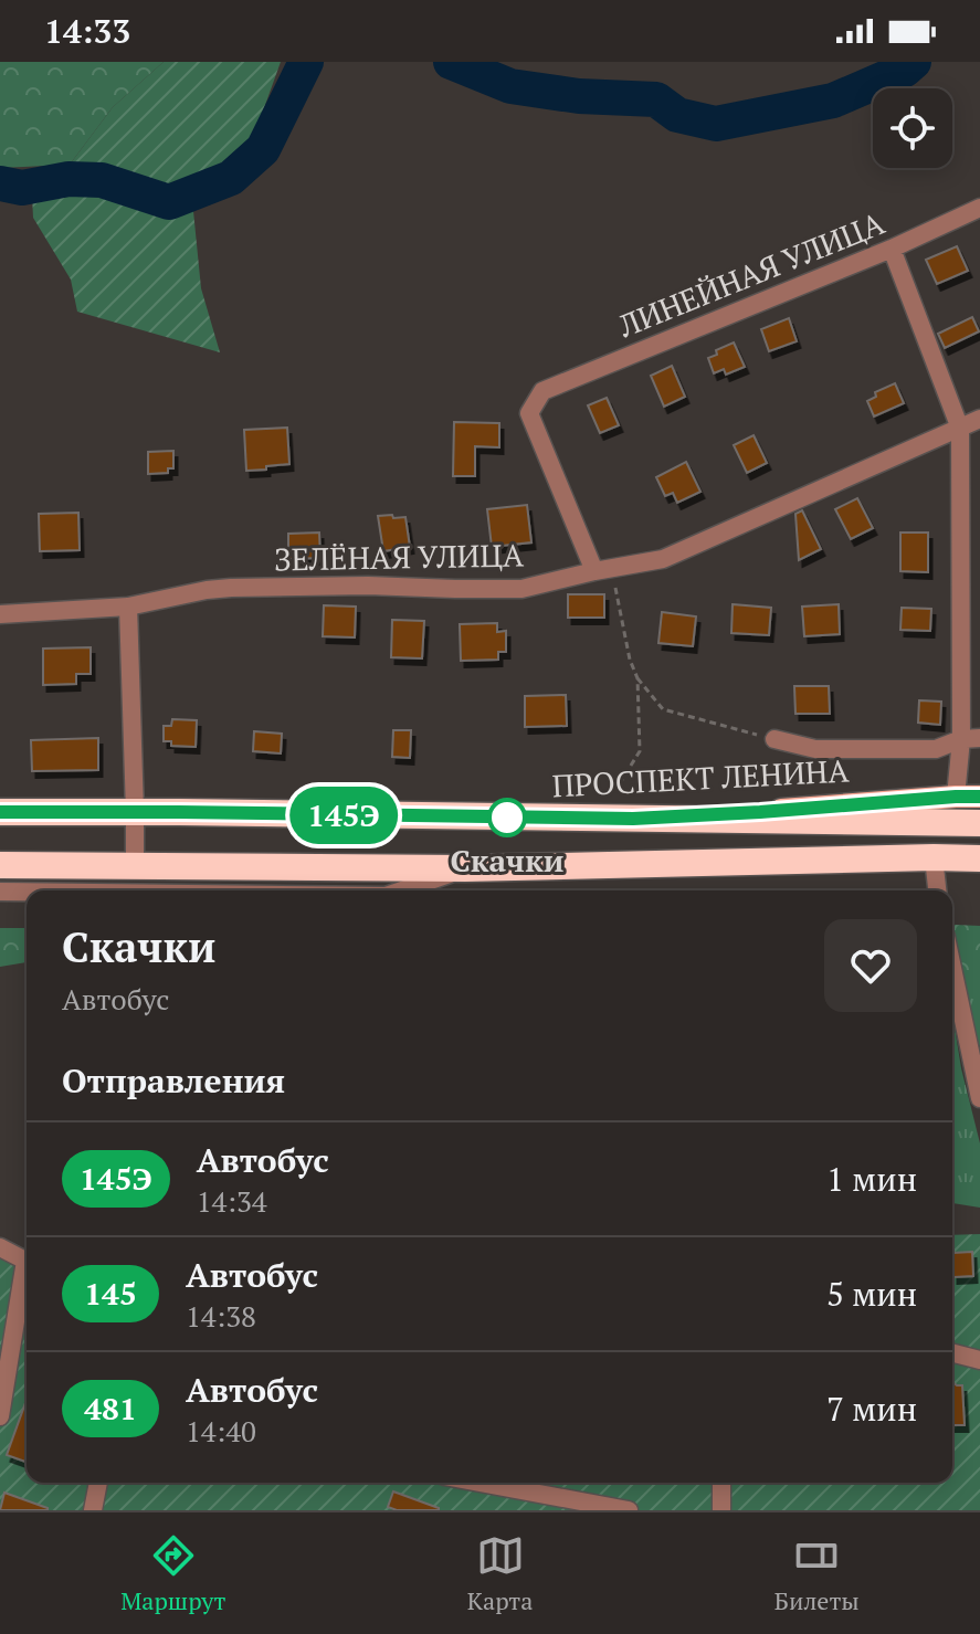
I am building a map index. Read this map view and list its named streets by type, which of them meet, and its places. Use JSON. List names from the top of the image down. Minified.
{"streets":{"highway":["ПРОСПЕКТ ЛЕНИНА"],"street":["ЛИНЕЙНАЯ УЛИЦА","ЗЕЛЁНАЯ УЛИЦА"]},"crossings":[["ЛИНЕЙНАЯ УЛИЦА","ЗЕЛЁНАЯ УЛИЦА"]],"places":["Скачки"],"lines":["bus line 145Э"],"page":{"status":"14:33","on_map":"145Э","heading":[["Скачки","Автобус"],"Отправления"],"list":[{"mark":"145Э","name":"Автобус","note":"14:34","value":"1 мин"},{"mark":"145","name":"Автобус","note":"14:38","value":"5 мин"},{"mark":"481","name":"Автобус","note":"14:40","value":"7 мин"}],"tabs":["Маршрут","Карта","Билеты"]}}
